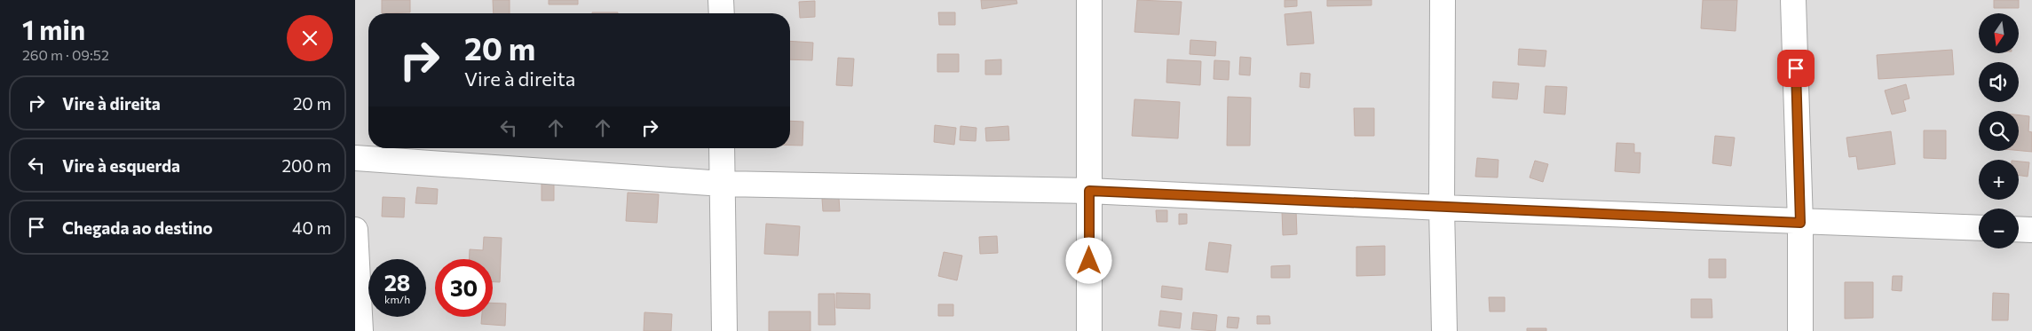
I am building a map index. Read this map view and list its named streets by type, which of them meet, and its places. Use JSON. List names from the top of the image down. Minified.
{"north":"bottom","page":{"heading":["1 min","260 m · 09:52"],"map_buttons":["+","−"],"turn":["20 m","Vire à direita"],"list":[{"name":"Vire à direita","value":"20 m"},{"name":"Vire à esquerda","value":"200 m"},{"name":"Chegada ao destino","value":"40 m"}],"speed":"28 km/h","limit":"30"}}
